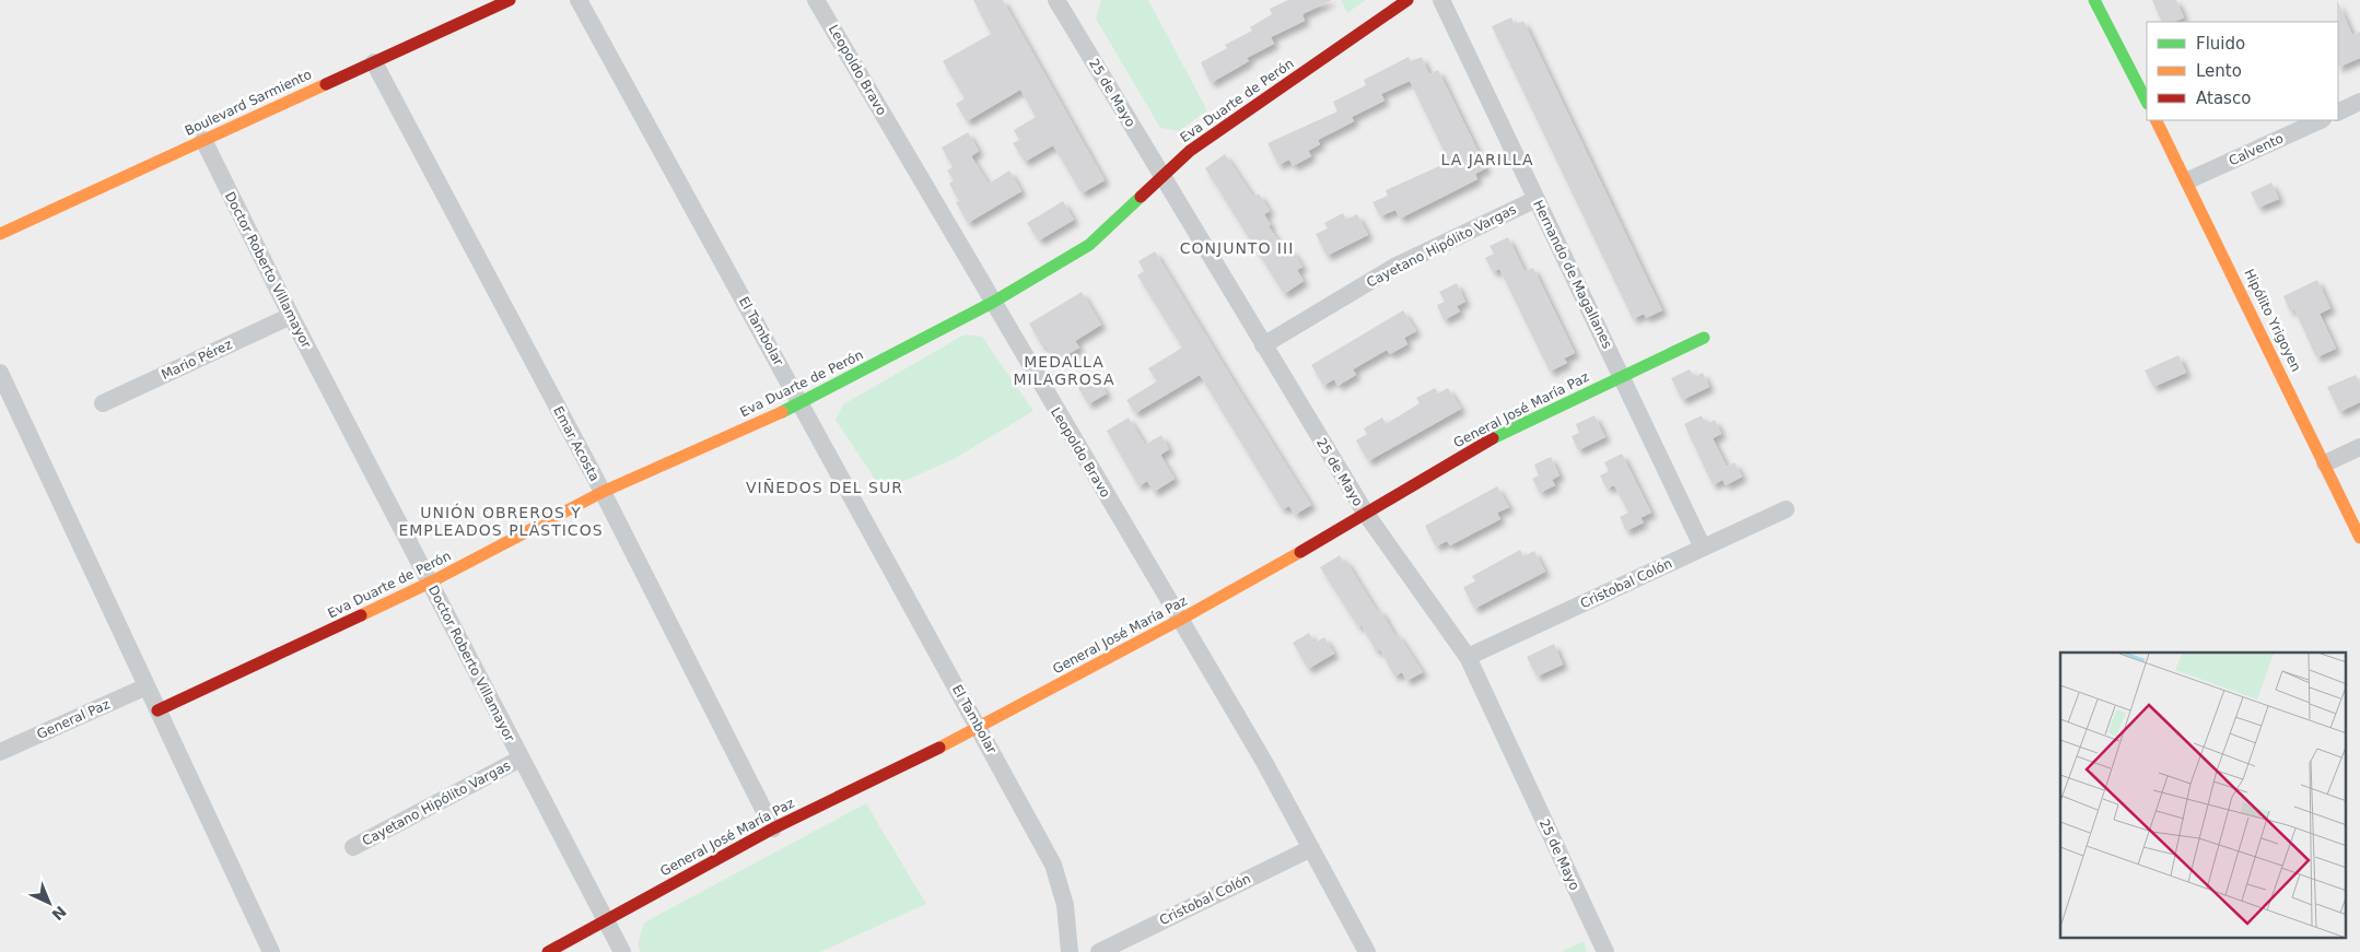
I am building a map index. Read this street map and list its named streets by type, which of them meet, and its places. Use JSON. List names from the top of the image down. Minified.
{"streets":{"street":["Leopoldo Bravo","25 de Mayo","Eva Duarte de Perón","Boulevard Sarmiento","Calvento","Cayetano Hipólito Vargas","Doctor Roberto Villamayor","Hernando de Magallanes","Hipólito Yrigoyen","El Tambolar","Mario Pérez","General José María Paz","Emar Acosta","Cristobal Colón","General Paz"]},"crossings":[["Leopoldo Bravo","Eva Duarte de Perón"],["Leopoldo Bravo","General José María Paz"],["Leopoldo Bravo","Cristobal Colón"],["25 de Mayo","Eva Duarte de Perón"],["25 de Mayo","Cayetano Hipólito Vargas"],["25 de Mayo","General José María Paz"],["25 de Mayo","Cristobal Colón"],["Eva Duarte de Perón","Doctor Roberto Villamayor"],["Eva Duarte de Perón","El Tambolar"],["Eva Duarte de Perón","Emar Acosta"],["Boulevard Sarmiento","Doctor Roberto Villamayor"],["Boulevard Sarmiento","Emar Acosta"],["Calvento","Hipólito Yrigoyen"],["Cayetano Hipólito Vargas","Doctor Roberto Villamayor"],["Cayetano Hipólito Vargas","Hernando de Magallanes"],["Doctor Roberto Villamayor","Mario Pérez"],["Doctor Roberto Villamayor","General José María Paz"],["Hernando de Magallanes","General José María Paz"],["Hernando de Magallanes","Cristobal Colón"],["El Tambolar","General José María Paz"],["General José María Paz","Emar Acosta"]],"districts":["LA JARILLA","CONJUNTO III","MEDALLA MILAGROSA","VIÑEDOS DEL SUR","UNIÓN OBREROS Y EMPLEADOS PLÁSTICOS"],"legend":["Fluido","Lento","Atasco"],"north":"bottom right"}
